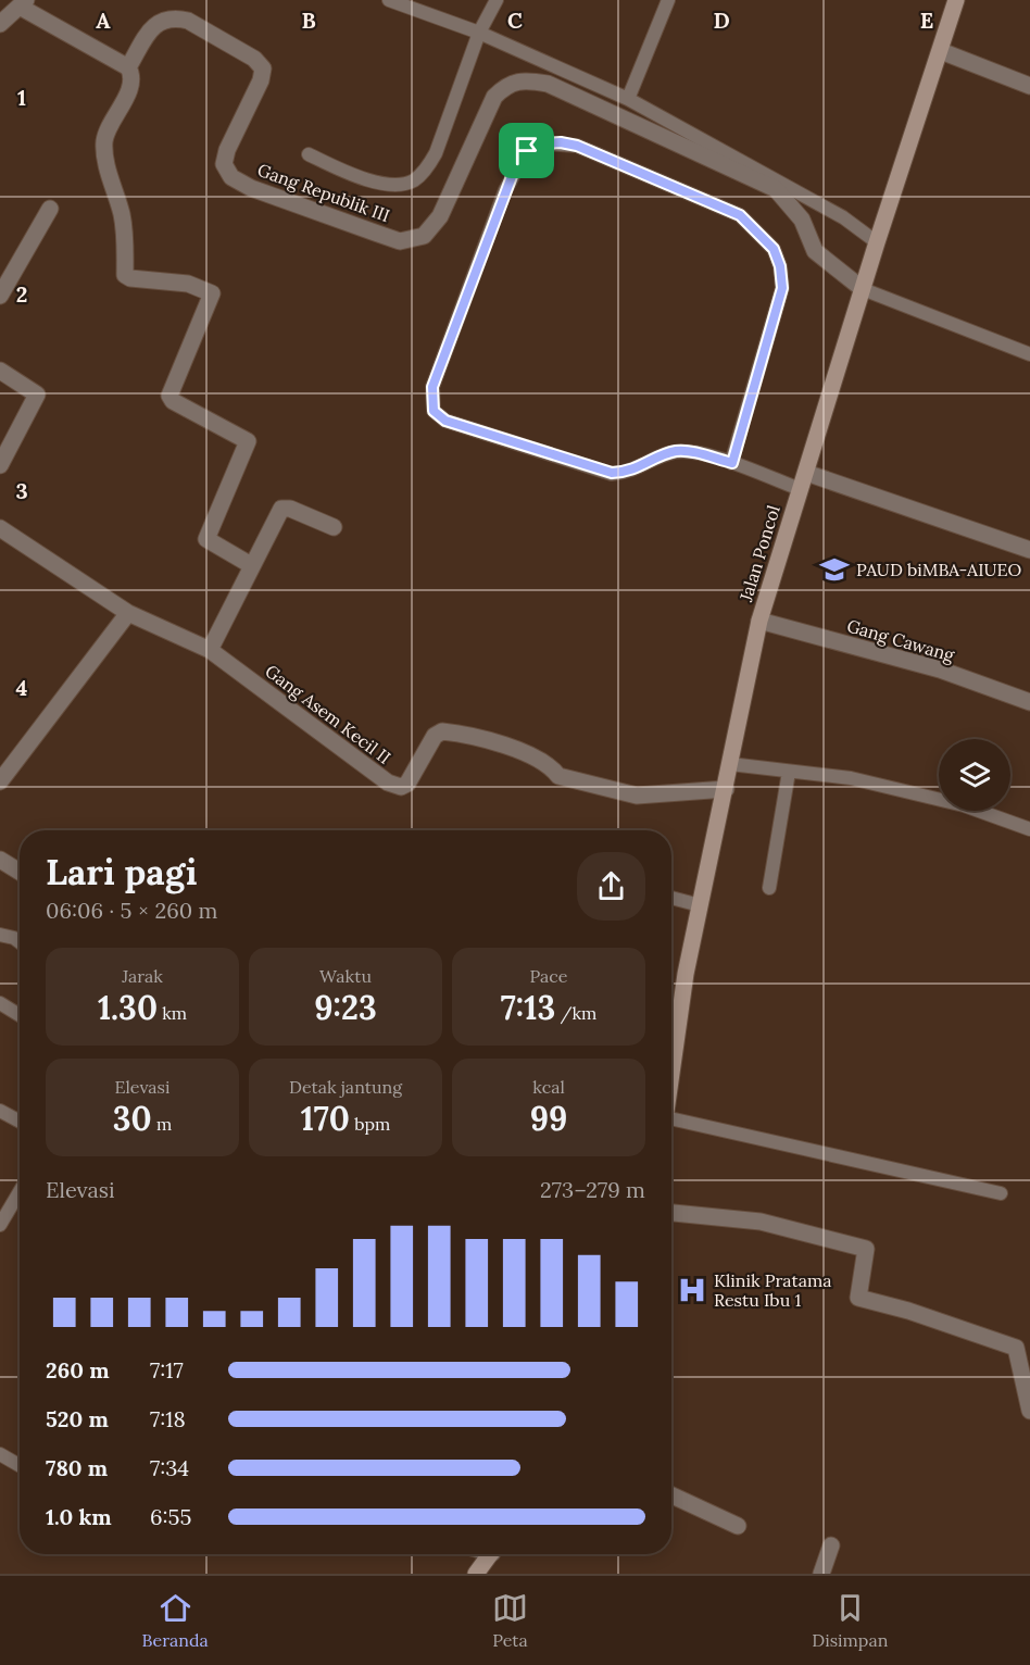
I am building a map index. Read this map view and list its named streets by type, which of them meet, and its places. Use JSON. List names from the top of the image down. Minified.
{"streets":{"street":["Gang Republik III","Jalan Poncol","Gang Cawang","Gang Asem Kecil II"]},"crossings":[["Gang Republik III","Jalan Poncol"],["Jalan Poncol","Gang Cawang"],["Jalan Poncol","Gang Asem Kecil II"]],"places":{"school or university":["PAUD biMBA-AIUEO"],"hospital":["Klinik Pratama Restu Ibu 1"]},"page":{"heading":["Lari pagi","06:06 · 5 × 260 m"],"stats":[["Jarak","1.30 km"],["Waktu","9:23"],["Pace","7:13 /km"],["Elevasi","30 m"],["Detak jantung","170 bpm"],["kcal","99"]],"chart":["Elevasi","273–279 m"],"list":[{"name":"260 m","note":"7:17"},{"name":"520 m","note":"7:18"},{"name":"780 m","note":"7:34"},{"name":"1.0 km","note":"6:55"}],"tabs":["Beranda","Peta","Disimpan"]},"grid":{"columns":["A","B","C","D","E"],"rows":["1","2","3","4"]}}
